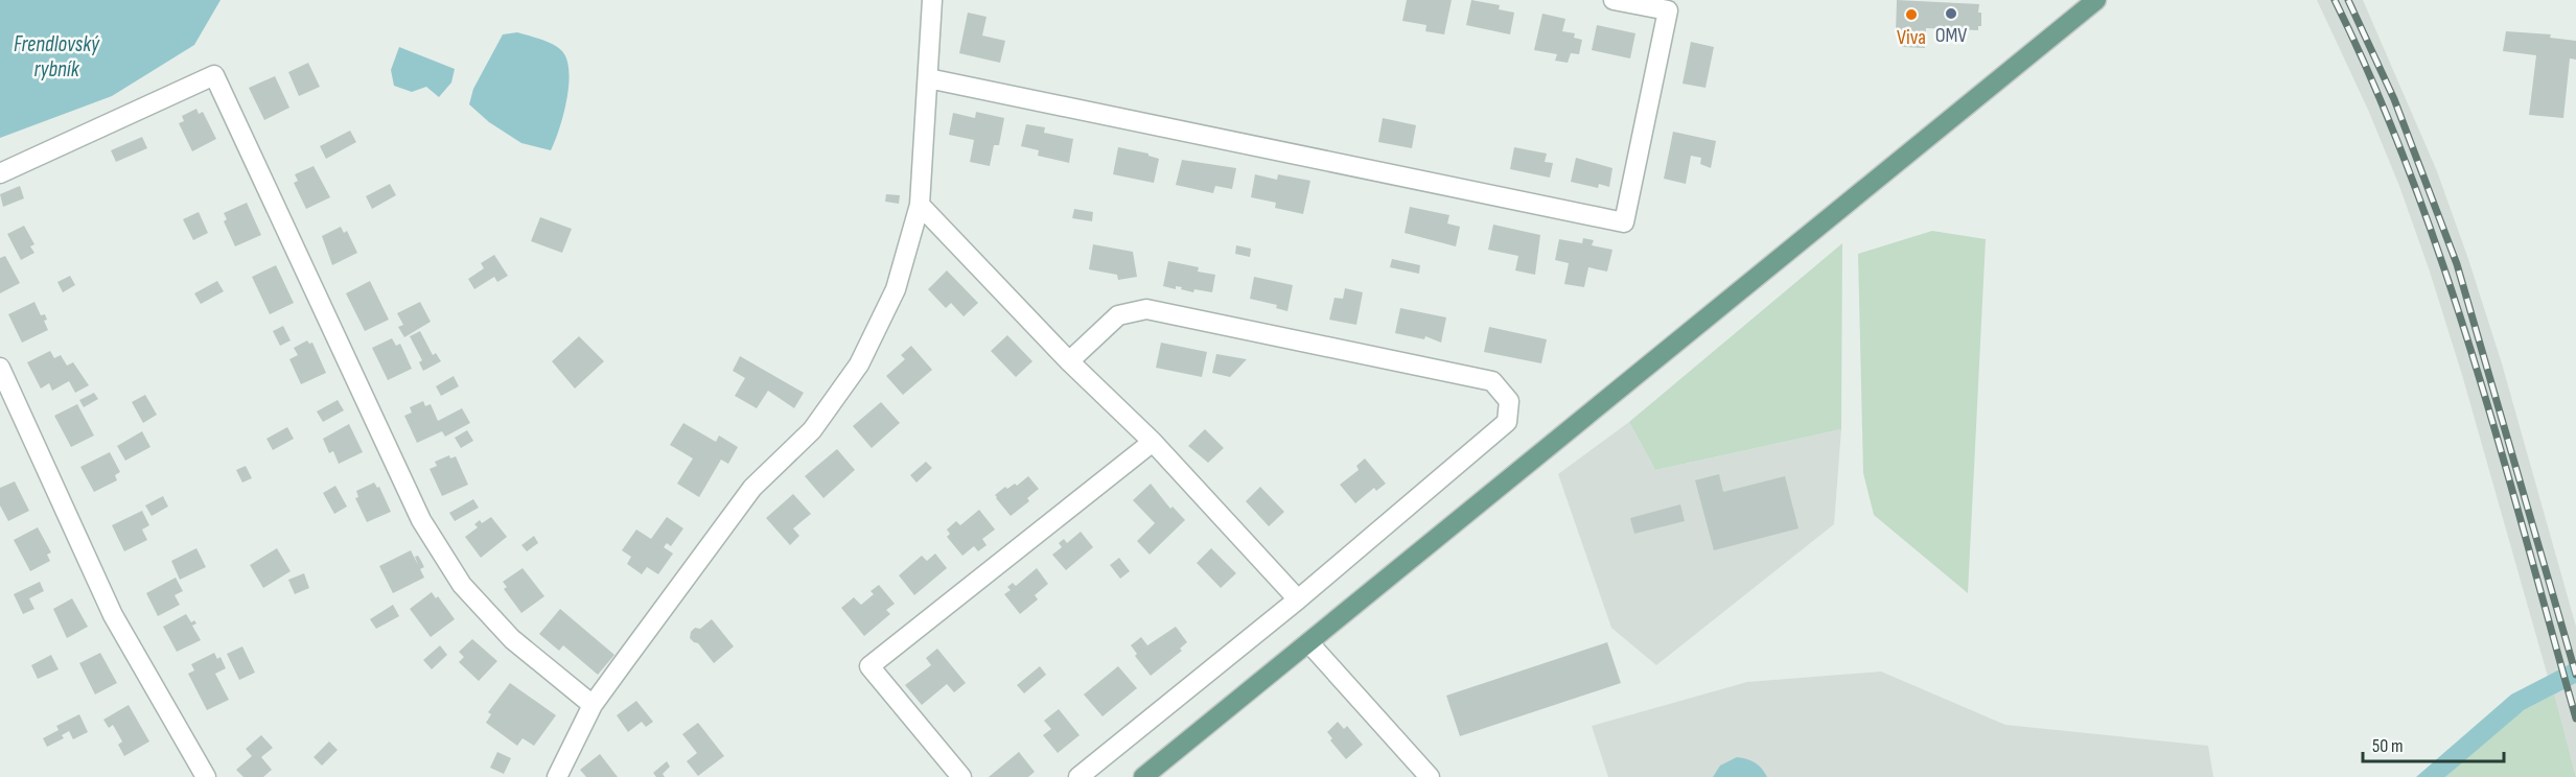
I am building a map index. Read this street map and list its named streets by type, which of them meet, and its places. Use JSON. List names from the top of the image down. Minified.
{"water":["Frendlovský rybník"],"places":["OMV","Viva"],"scale_bar":"50 m"}
